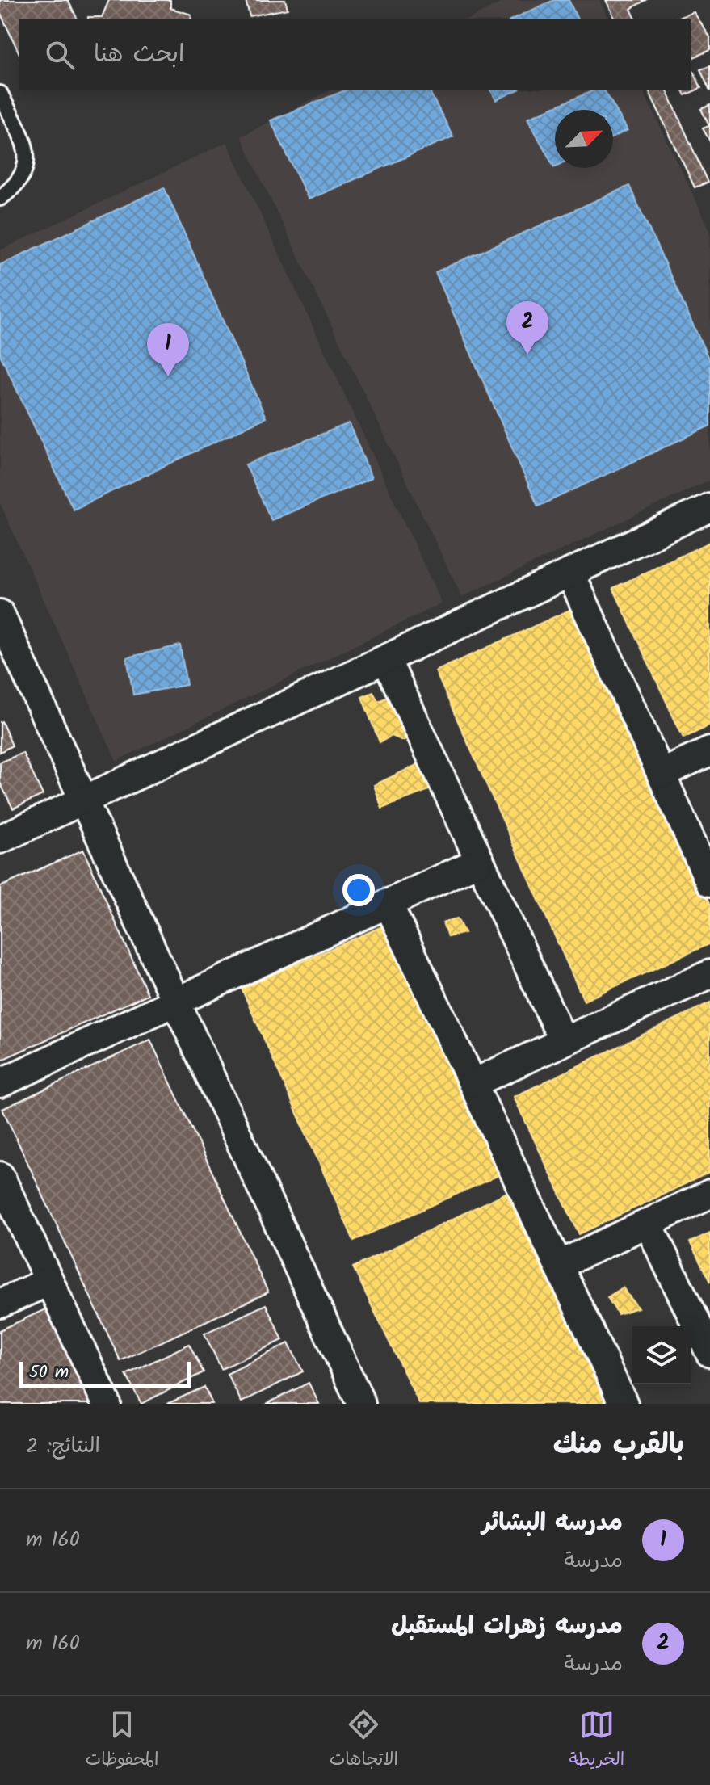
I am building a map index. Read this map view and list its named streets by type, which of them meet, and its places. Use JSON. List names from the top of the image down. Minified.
{"scale_bar":"50 m","north":"top right","page":{"search":"ابحث هنا","pins":["2","1"],"scale":"50 m","heading":["بالقرب منك","النتائج: 2"],"list":[{"mark":"1","name":"مدرسه البشائر","note":"مدرسة","value":"160 m"},{"mark":"2","name":"مدرسه زهرات المستقبل","note":"مدرسة","value":"160 m"}],"nav":["الخريطة","الاتجاهات","المحفوظات"]}}
